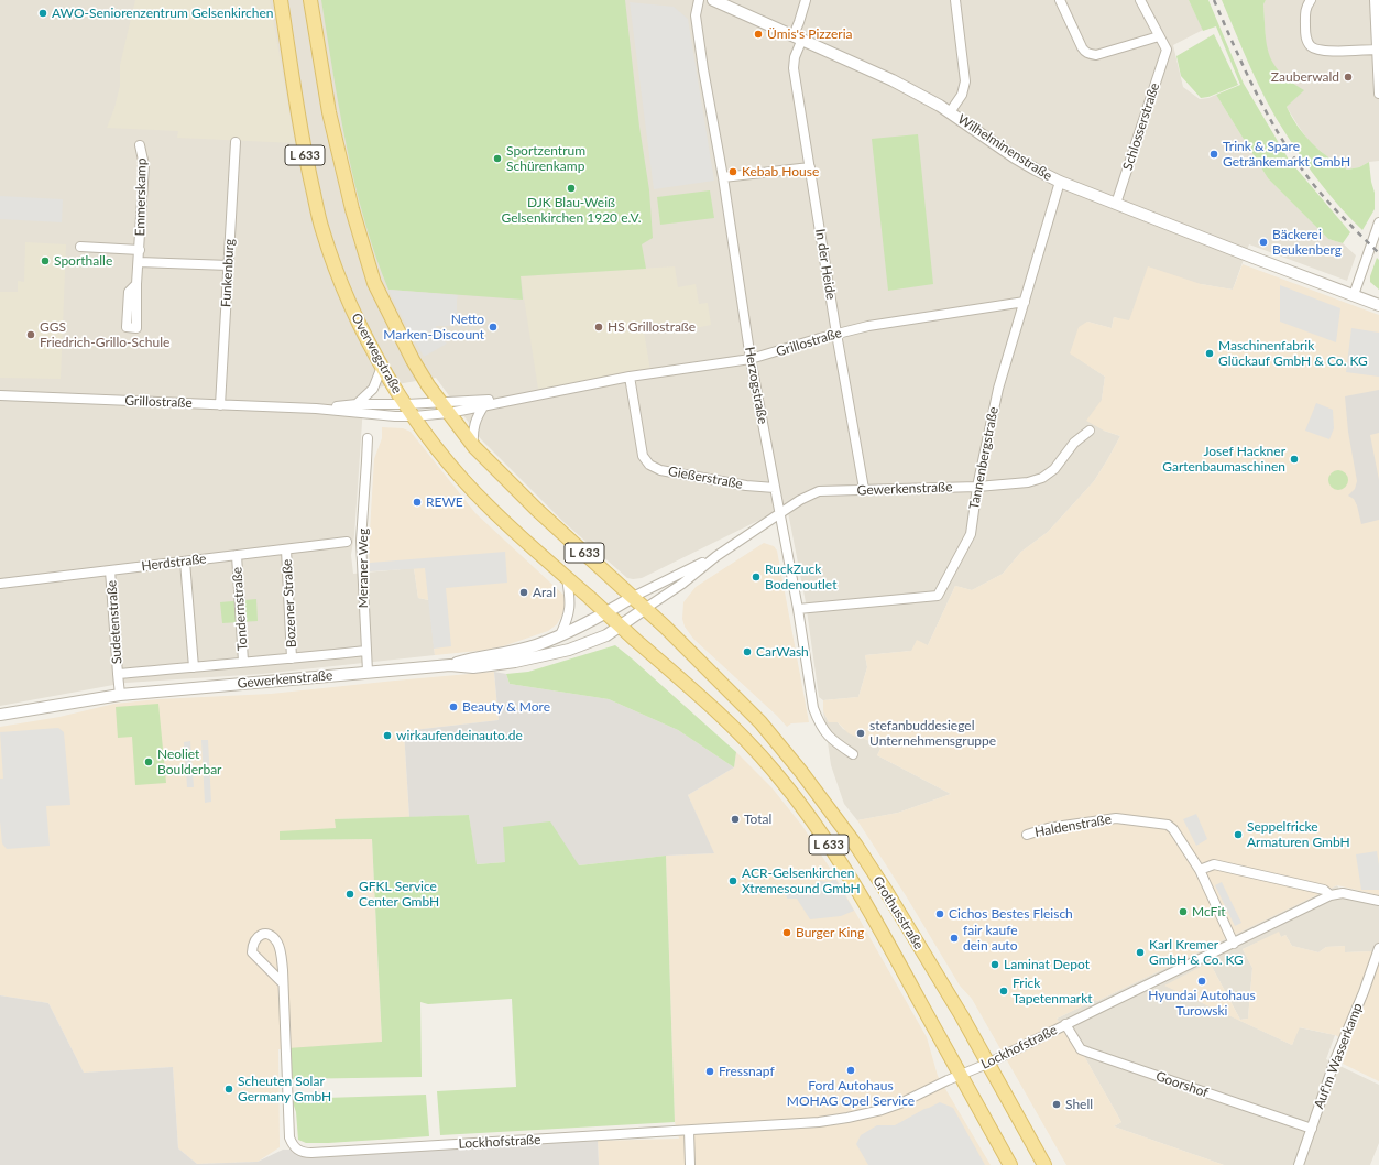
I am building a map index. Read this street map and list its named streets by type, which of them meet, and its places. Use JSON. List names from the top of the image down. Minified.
{"streets":{"main road":["L 633","Overwegstraße","Grothusstraße"],"street":["Schlosserstraße","Wilhelminenstraße","Emmerskamp","In der Heide","Funkenburg","Grillostraße","Herzogstraße","Tannenbergstraße","Gießerstraße","Gewerkenstraße","Herdstraße","Meraner Weg","Bozener Straße","Tondernstraße","Sudetenstraße","Haldenstraße","Lockhofstraße","Auf'm Wasserkamp","Goorshof"]},"crossings":[["Schlosserstraße","Wilhelminenstraße"],["Wilhelminenstraße","In der Heide"],["Wilhelminenstraße","Tannenbergstraße"],["L 633","Grillostraße"],["L 633","Gewerkenstraße"],["L 633","Grothusstraße"],["In der Heide","Grillostraße"],["In der Heide","Gewerkenstraße"],["Funkenburg","Grillostraße"],["Grillostraße","Overwegstraße"],["Grillostraße","Herzogstraße"],["Grillostraße","Tannenbergstraße"],["Grillostraße","Gießerstraße"],["Overwegstraße","Gewerkenstraße"],["Overwegstraße","Grothusstraße"],["Herzogstraße","Tannenbergstraße"],["Herzogstraße","Gießerstraße"],["Herzogstraße","Gewerkenstraße"],["Tannenbergstraße","Gewerkenstraße"],["Gewerkenstraße","Meraner Weg"],["Gewerkenstraße","Bozener Straße"],["Gewerkenstraße","Tondernstraße"],["Gewerkenstraße","Sudetenstraße"],["Gewerkenstraße","Grothusstraße"],["Herdstraße","Bozener Straße"],["Herdstraße","Tondernstraße"],["Herdstraße","Sudetenstraße"],["Haldenstraße","Lockhofstraße"],["Grothusstraße","Lockhofstraße"],["Lockhofstraße","Goorshof"],["Auf'm Wasserkamp","Goorshof"]],"places":["AWO-Seniorenzentrum Gelsenkirchen","Ümis's Pizzeria","Zauberwald","Trink & Spare Getränkemarkt GmbH","Sportzentrum Schürenkamp","Kebab House","DJK Blau-Weiß Gelsenkirchen 1920 e.V.","Bäckerei Beukenberg","Sporthalle","Netto Marken-Discount","HS Grillostraße","GGS Friedrich-Grillo-Schule","Maschinenfabrik Glückauf GmbH & Co. KG","Josef Hackner Gartenbaumaschinen","REWE","RuckZuck Bodenoutlet","Aral","CarWash","Beauty & More","stefanbuddesiegel Unternehmensgruppe","wirkaufendeinauto.de","Neoliet Boulderbar","Total","Seppelfricke Armaturen GmbH","ACR-Gelsenkirchen Xtremesound GmbH","GFKL Service Center GmbH","McFit","Cichos Bestes Fleisch","Burger King","fair kaufe dein auto","Karl Kremer GmbH & Co. KG","Laminat Depot","Hyundai Autohaus Turowski","Frick Tapetenmarkt","Ford Autohaus MOHAG Opel Service","Fressnapf","Scheuten Solar Germany GmbH","Shell"]}
